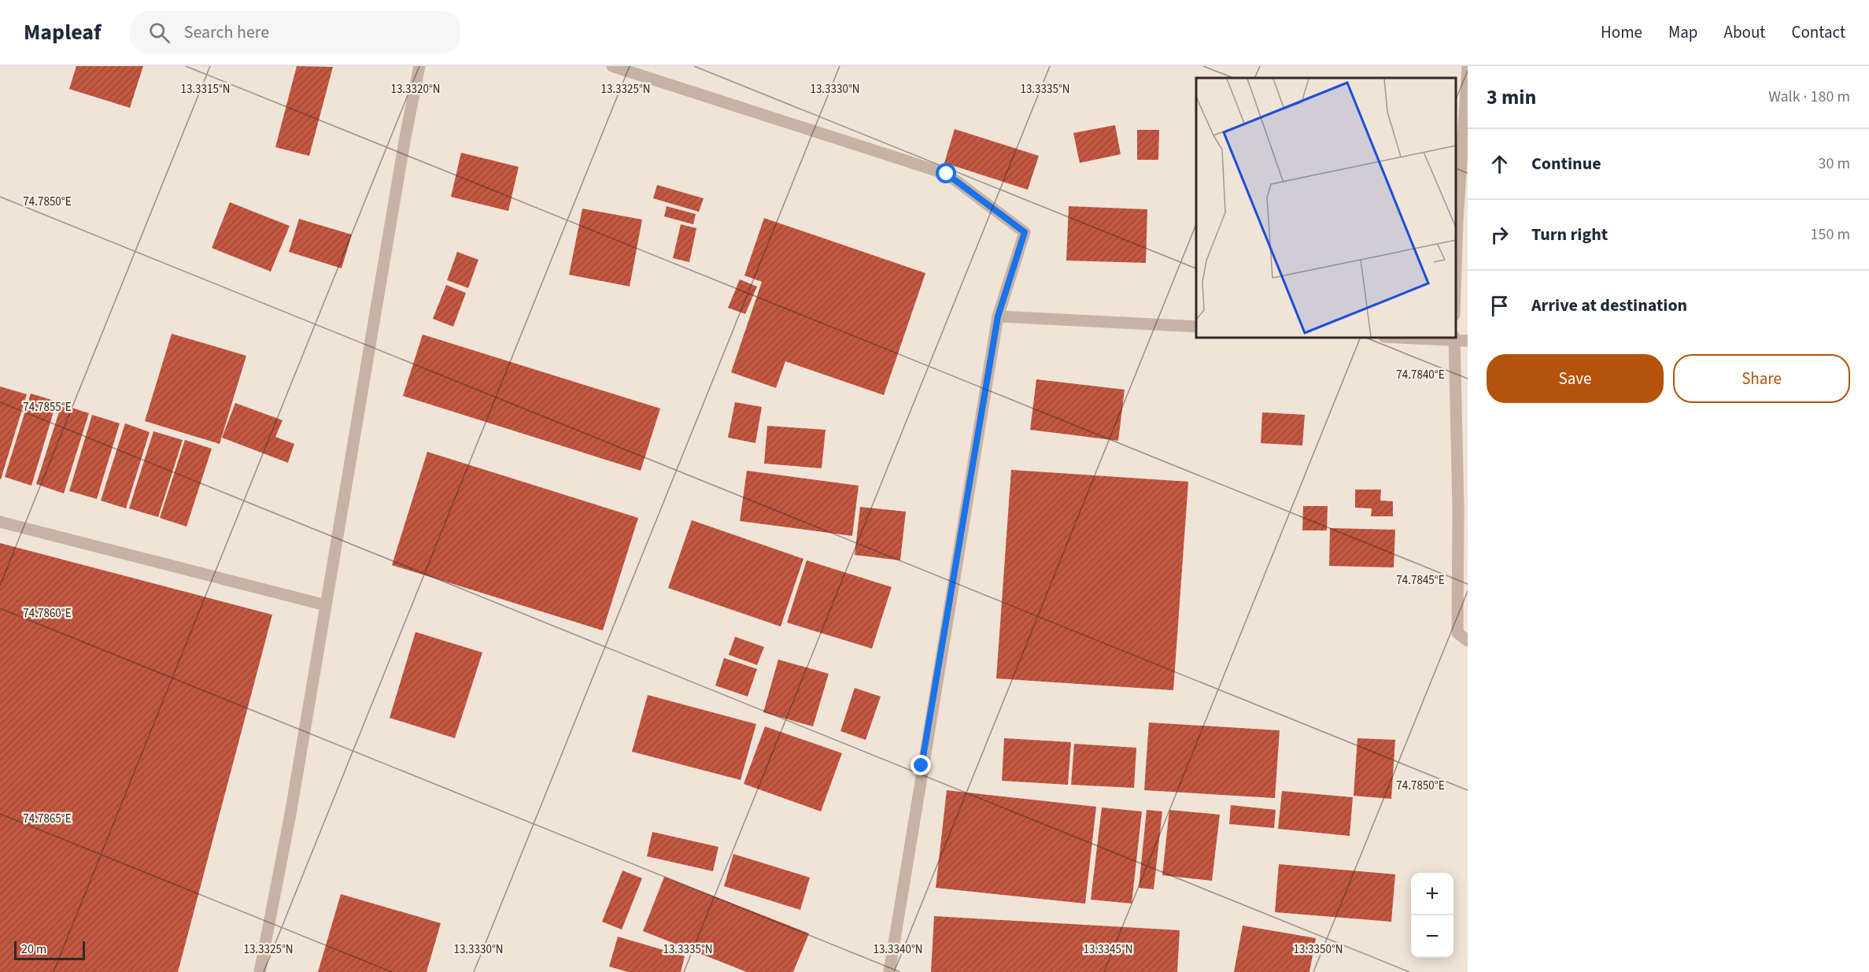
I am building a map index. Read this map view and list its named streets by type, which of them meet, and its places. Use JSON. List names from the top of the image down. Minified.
{"scale_bar":"20 m","page":{"header":"Mapleaf","search":"Search here","nav":["Home","Map","About","Contact"],"heading":["3 min","Walk · 180 m"],"list":[["Continue","30 m"],["Turn right","150 m"],"Arrive at destination"],"buttons":["Save","Share"],"map_buttons":["+","−"],"scale":"20 m"},"coordinates":["13.3315°N","13.3320°N","13.3325°N","13.3330°N","13.3335°N","74.7850°E","74.7840°E","74.7855°E","74.7845°E","74.7860°E","74.7865°E","13.3340°N","13.3345°N","13.3350°N"]}
